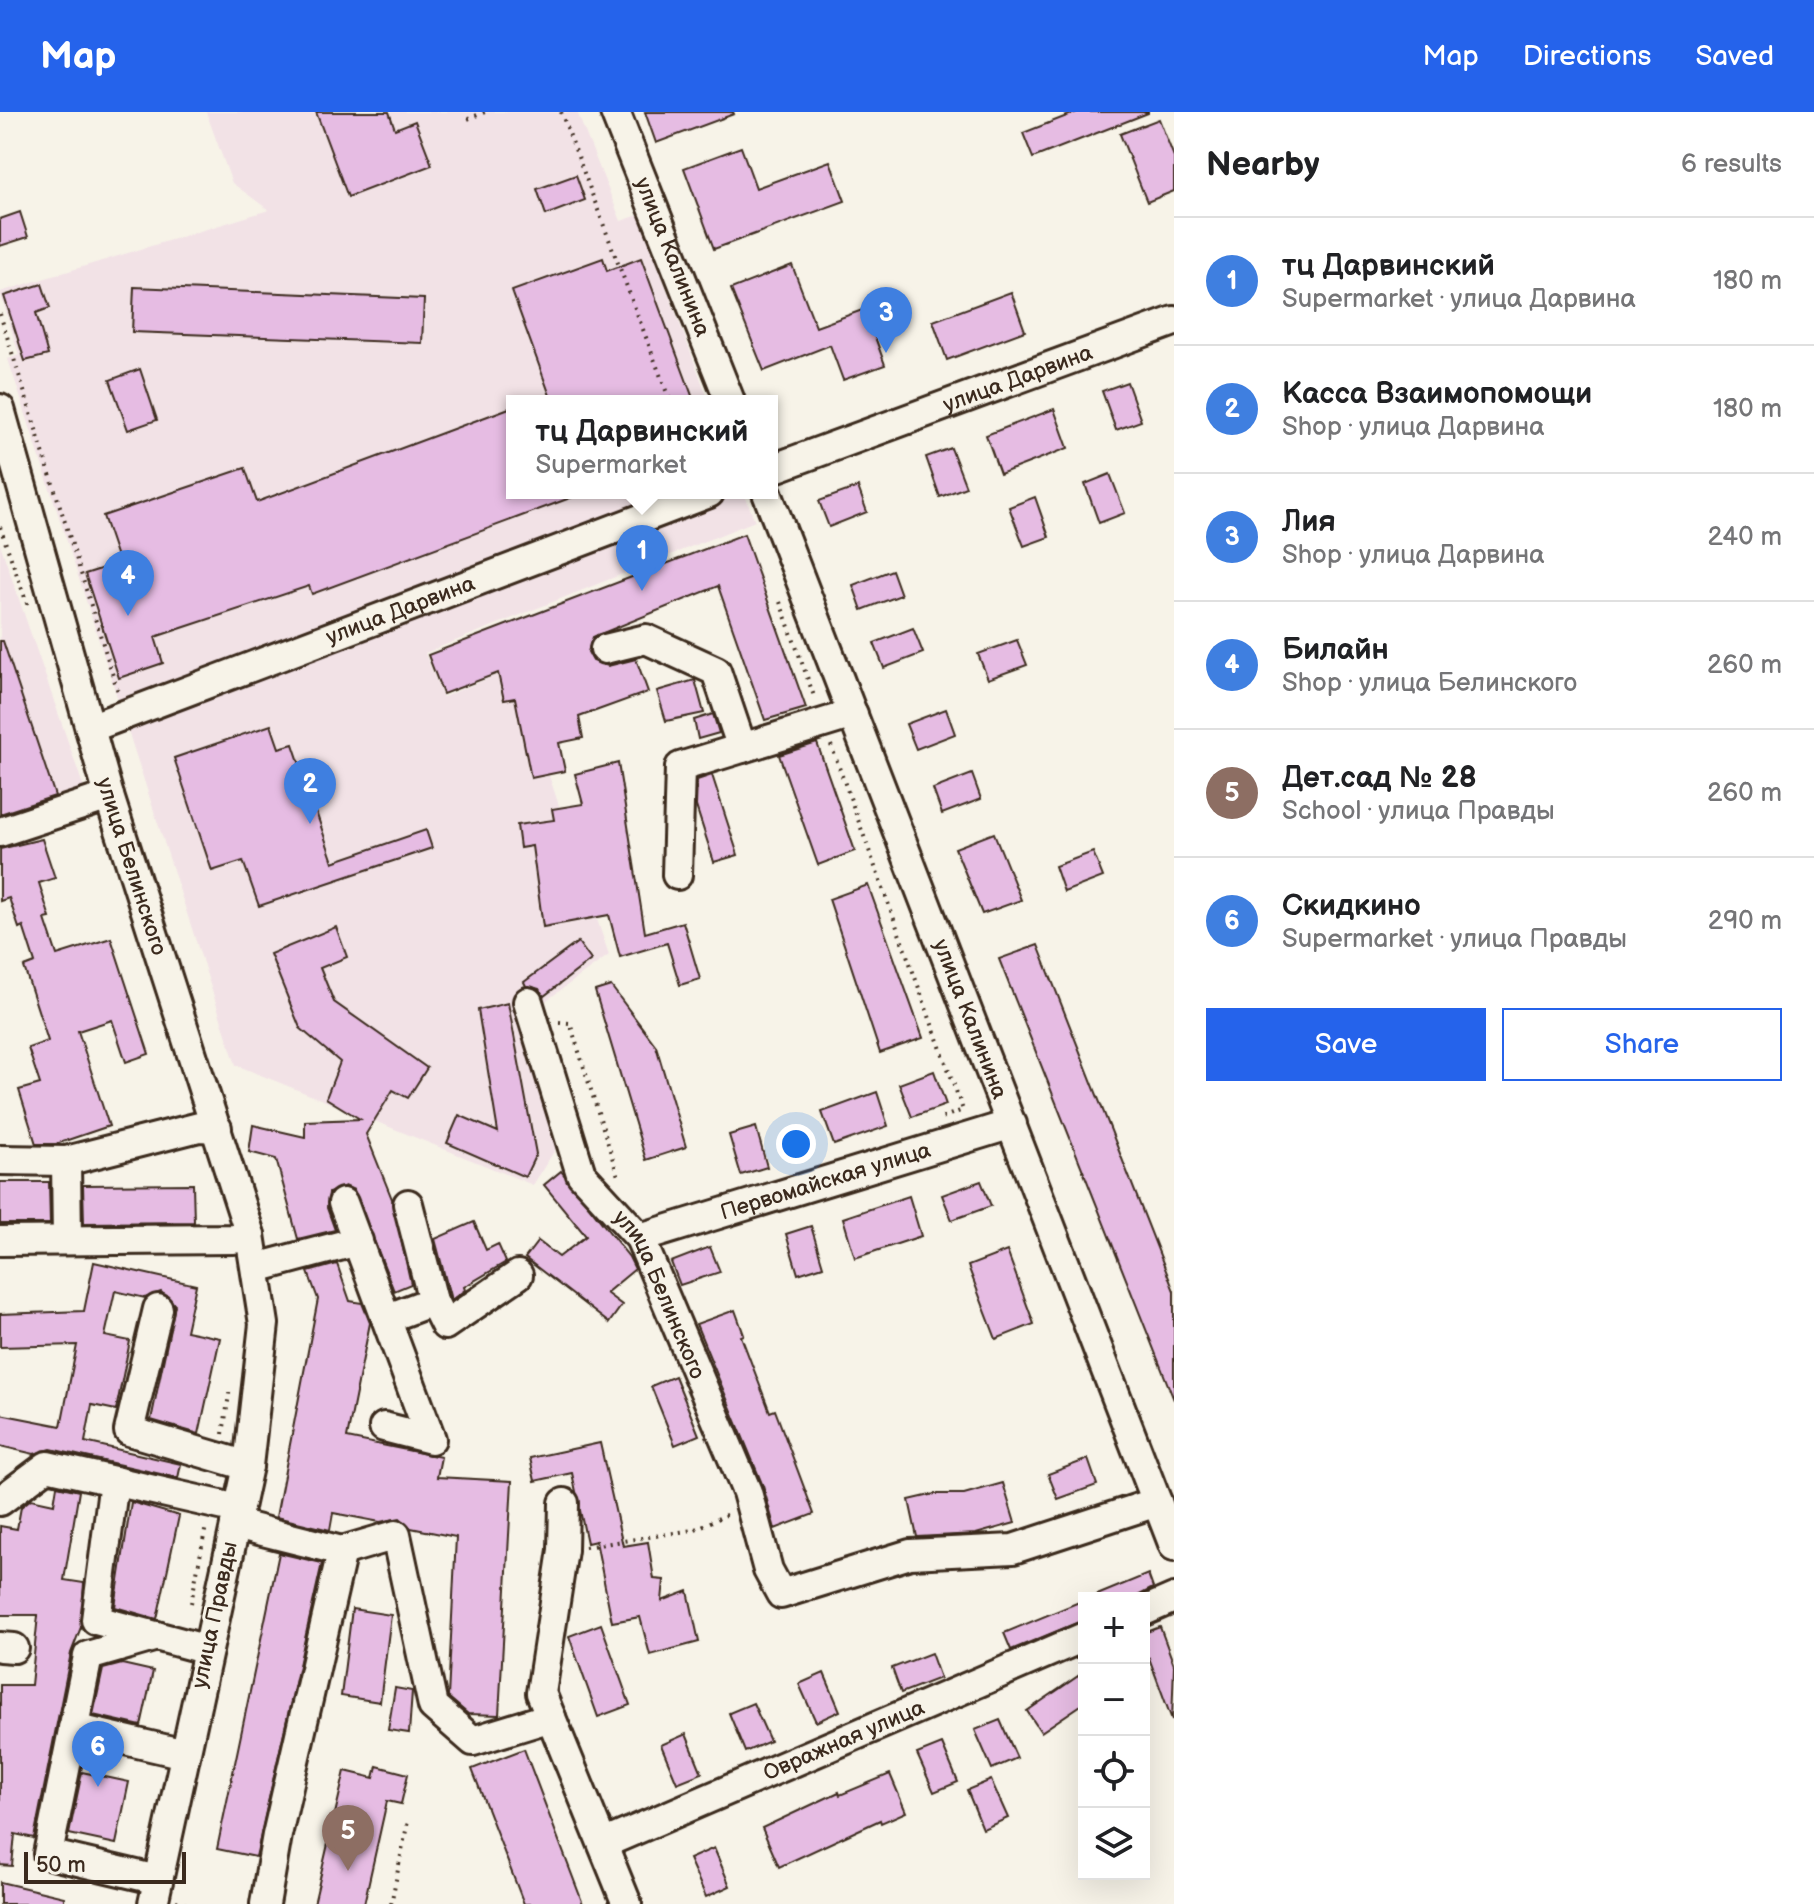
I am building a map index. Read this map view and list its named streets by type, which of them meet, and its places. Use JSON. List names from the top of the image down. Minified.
{"streets":{"street":["улица Калинина","улица Дарвина","улица Белинского","Первомайская улица","улица Правды","Овражная улица"]},"crossings":[["улица Калинина","улица Белинского"],["улица Калинина","Первомайская улица"],["улица Дарвина","улица Белинского"],["улица Белинского","Первомайская улица"],["улица Белинского","улица Правды"]],"scale_bar":"50 m","page":{"header":"Map","nav":["Map","Directions","Saved"],"heading":["Nearby","6 results"],"list":[{"mark":"1","name":"тц Дарвинский","note":"Supermarket · улица Дарвина","value":"180 m"},{"mark":"2","name":"Касса Взаимопомощи","note":"Shop · улица Дарвина","value":"180 m"},{"mark":"3","name":"Лия","note":"Shop · улица Дарвина","value":"240 m"},{"mark":"4","name":"Билайн","note":"Shop · улица Белинского","value":"260 m"},{"mark":"5","name":"Дет.сад № 28","note":"School · улица Правды","value":"260 m"},{"mark":"6","name":"Скидкино","note":"Supermarket · улица Правды","value":"290 m"}],"pins":["3","1","4","2","6","5"],"popup":["тц Дарвинский","Supermarket"],"buttons":["Save","Share"],"map_buttons":["+","−"],"scale":"50 m"}}
